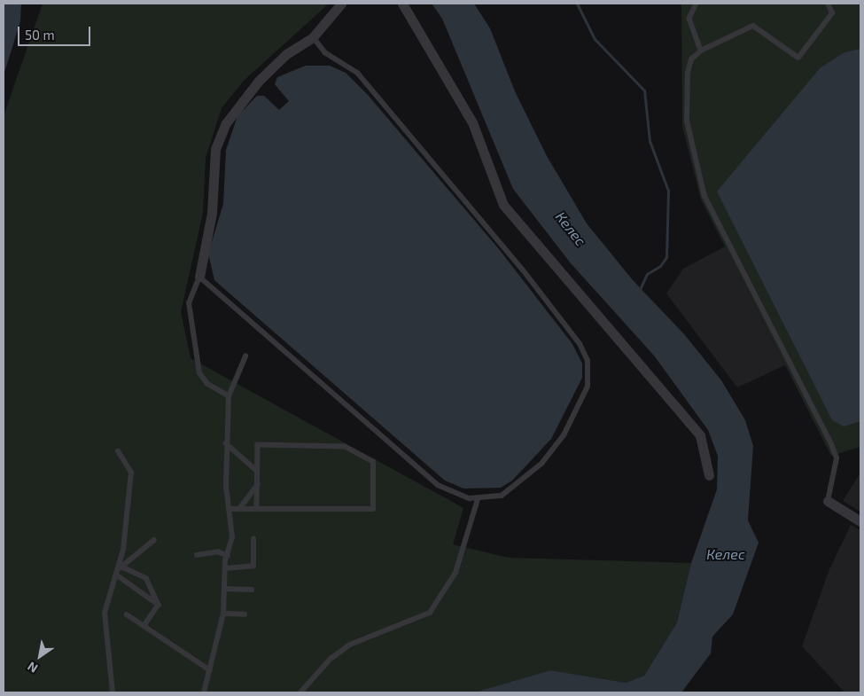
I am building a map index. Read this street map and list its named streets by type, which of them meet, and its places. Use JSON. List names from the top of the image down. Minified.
{"water":["Келес"],"scale_bar":"50 m","north":"bottom left"}
